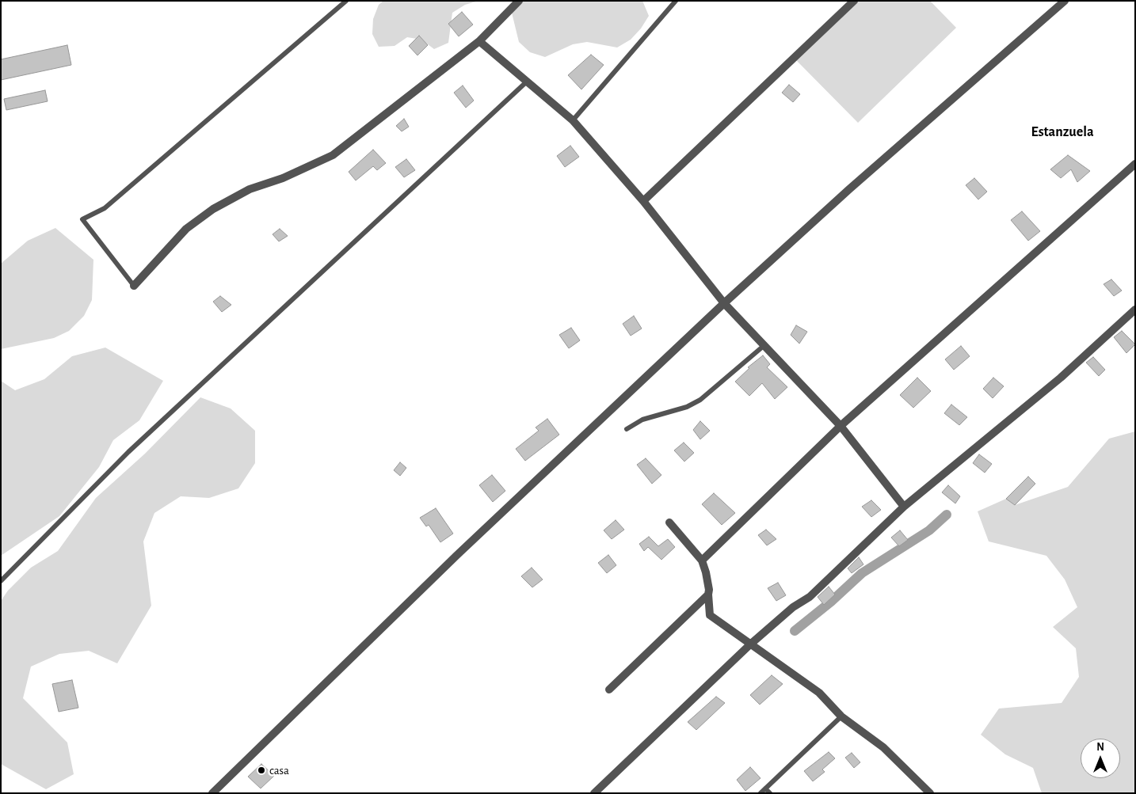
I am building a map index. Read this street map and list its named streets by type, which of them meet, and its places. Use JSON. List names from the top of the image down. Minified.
{"districts":["Estanzuela"],"places":["casa"],"north":"top"}
